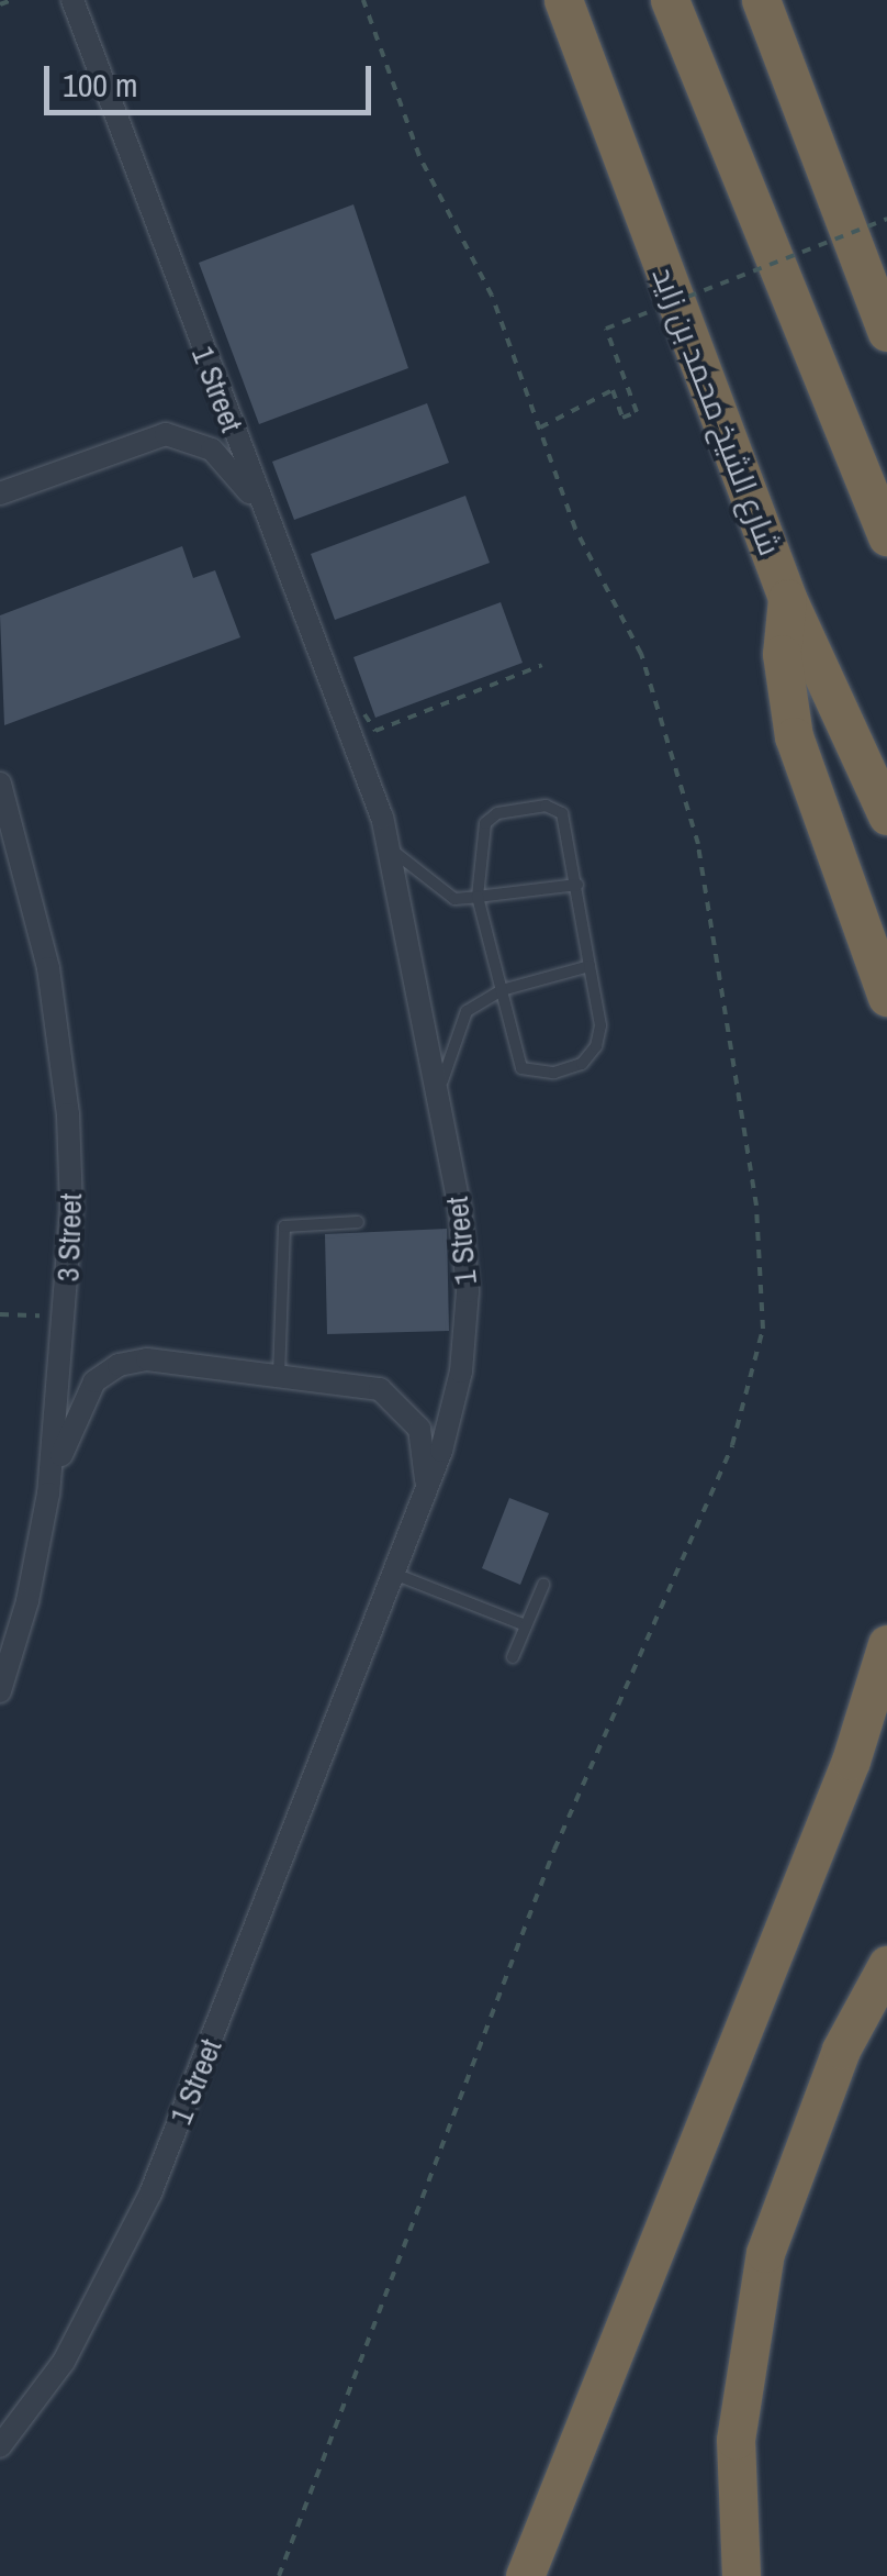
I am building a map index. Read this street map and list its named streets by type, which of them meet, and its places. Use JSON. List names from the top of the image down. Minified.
{"streets":{"highway":["شارع الشيخ محمد بن زايد"],"street":["1 Street","3 Street"]},"scale_bar":"100 m"}
